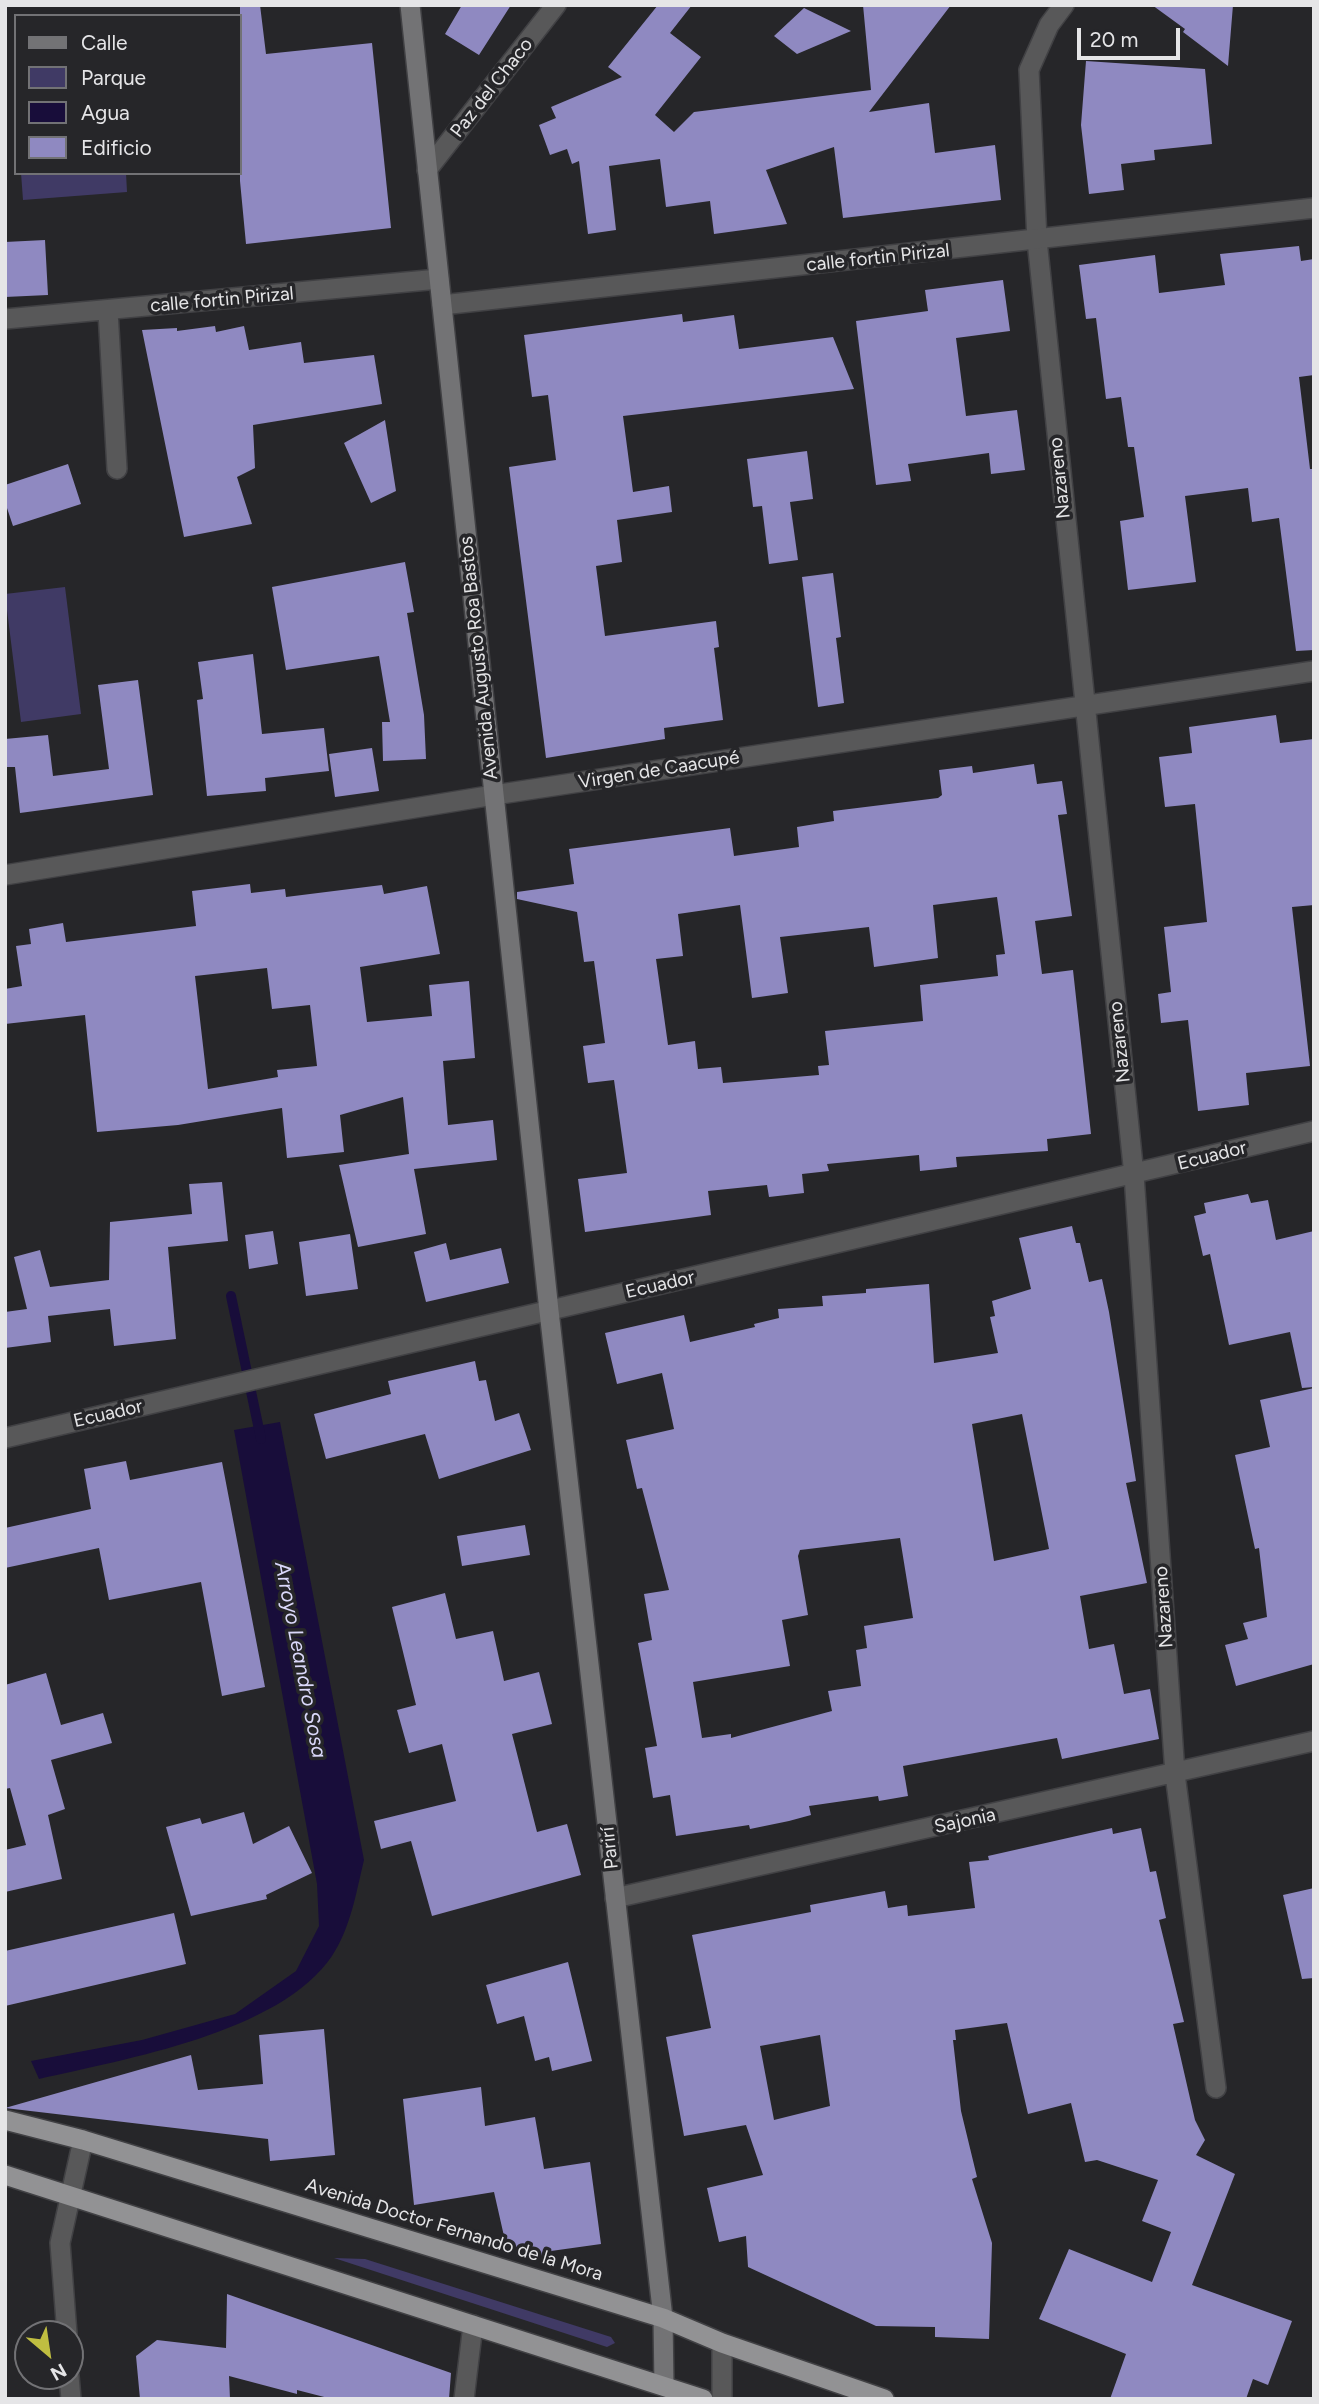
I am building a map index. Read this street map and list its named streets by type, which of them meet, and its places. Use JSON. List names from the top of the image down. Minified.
{"streets":{"highway":["Avenida Doctor Fernando de la Mora"],"main road":["Avenida Augusto Roa Bastos","Parirí"],"street":["Paz del Chaco","calle fortin Pirizal","Nazareno","Virgen de Caacupé","Ecuador","Sajonia"]},"crossings":[["Paz del Chaco","Avenida Augusto Roa Bastos"],["calle fortin Pirizal","Nazareno"],["calle fortin Pirizal","Avenida Augusto Roa Bastos"],["Nazareno","Virgen de Caacupé"],["Nazareno","Ecuador"],["Nazareno","Sajonia"],["Avenida Augusto Roa Bastos","Virgen de Caacupé"],["Avenida Augusto Roa Bastos","Ecuador"],["Avenida Augusto Roa Bastos","Parirí"],["Ecuador","Parirí"],["Sajonia","Parirí"],["Parirí","Avenida Doctor Fernando de la Mora"]],"water":["Arroyo Leandro Sosa"],"legend":["Calle","Parque","Agua","Edificio"],"scale_bar":"20 m","north":"bottom right"}
